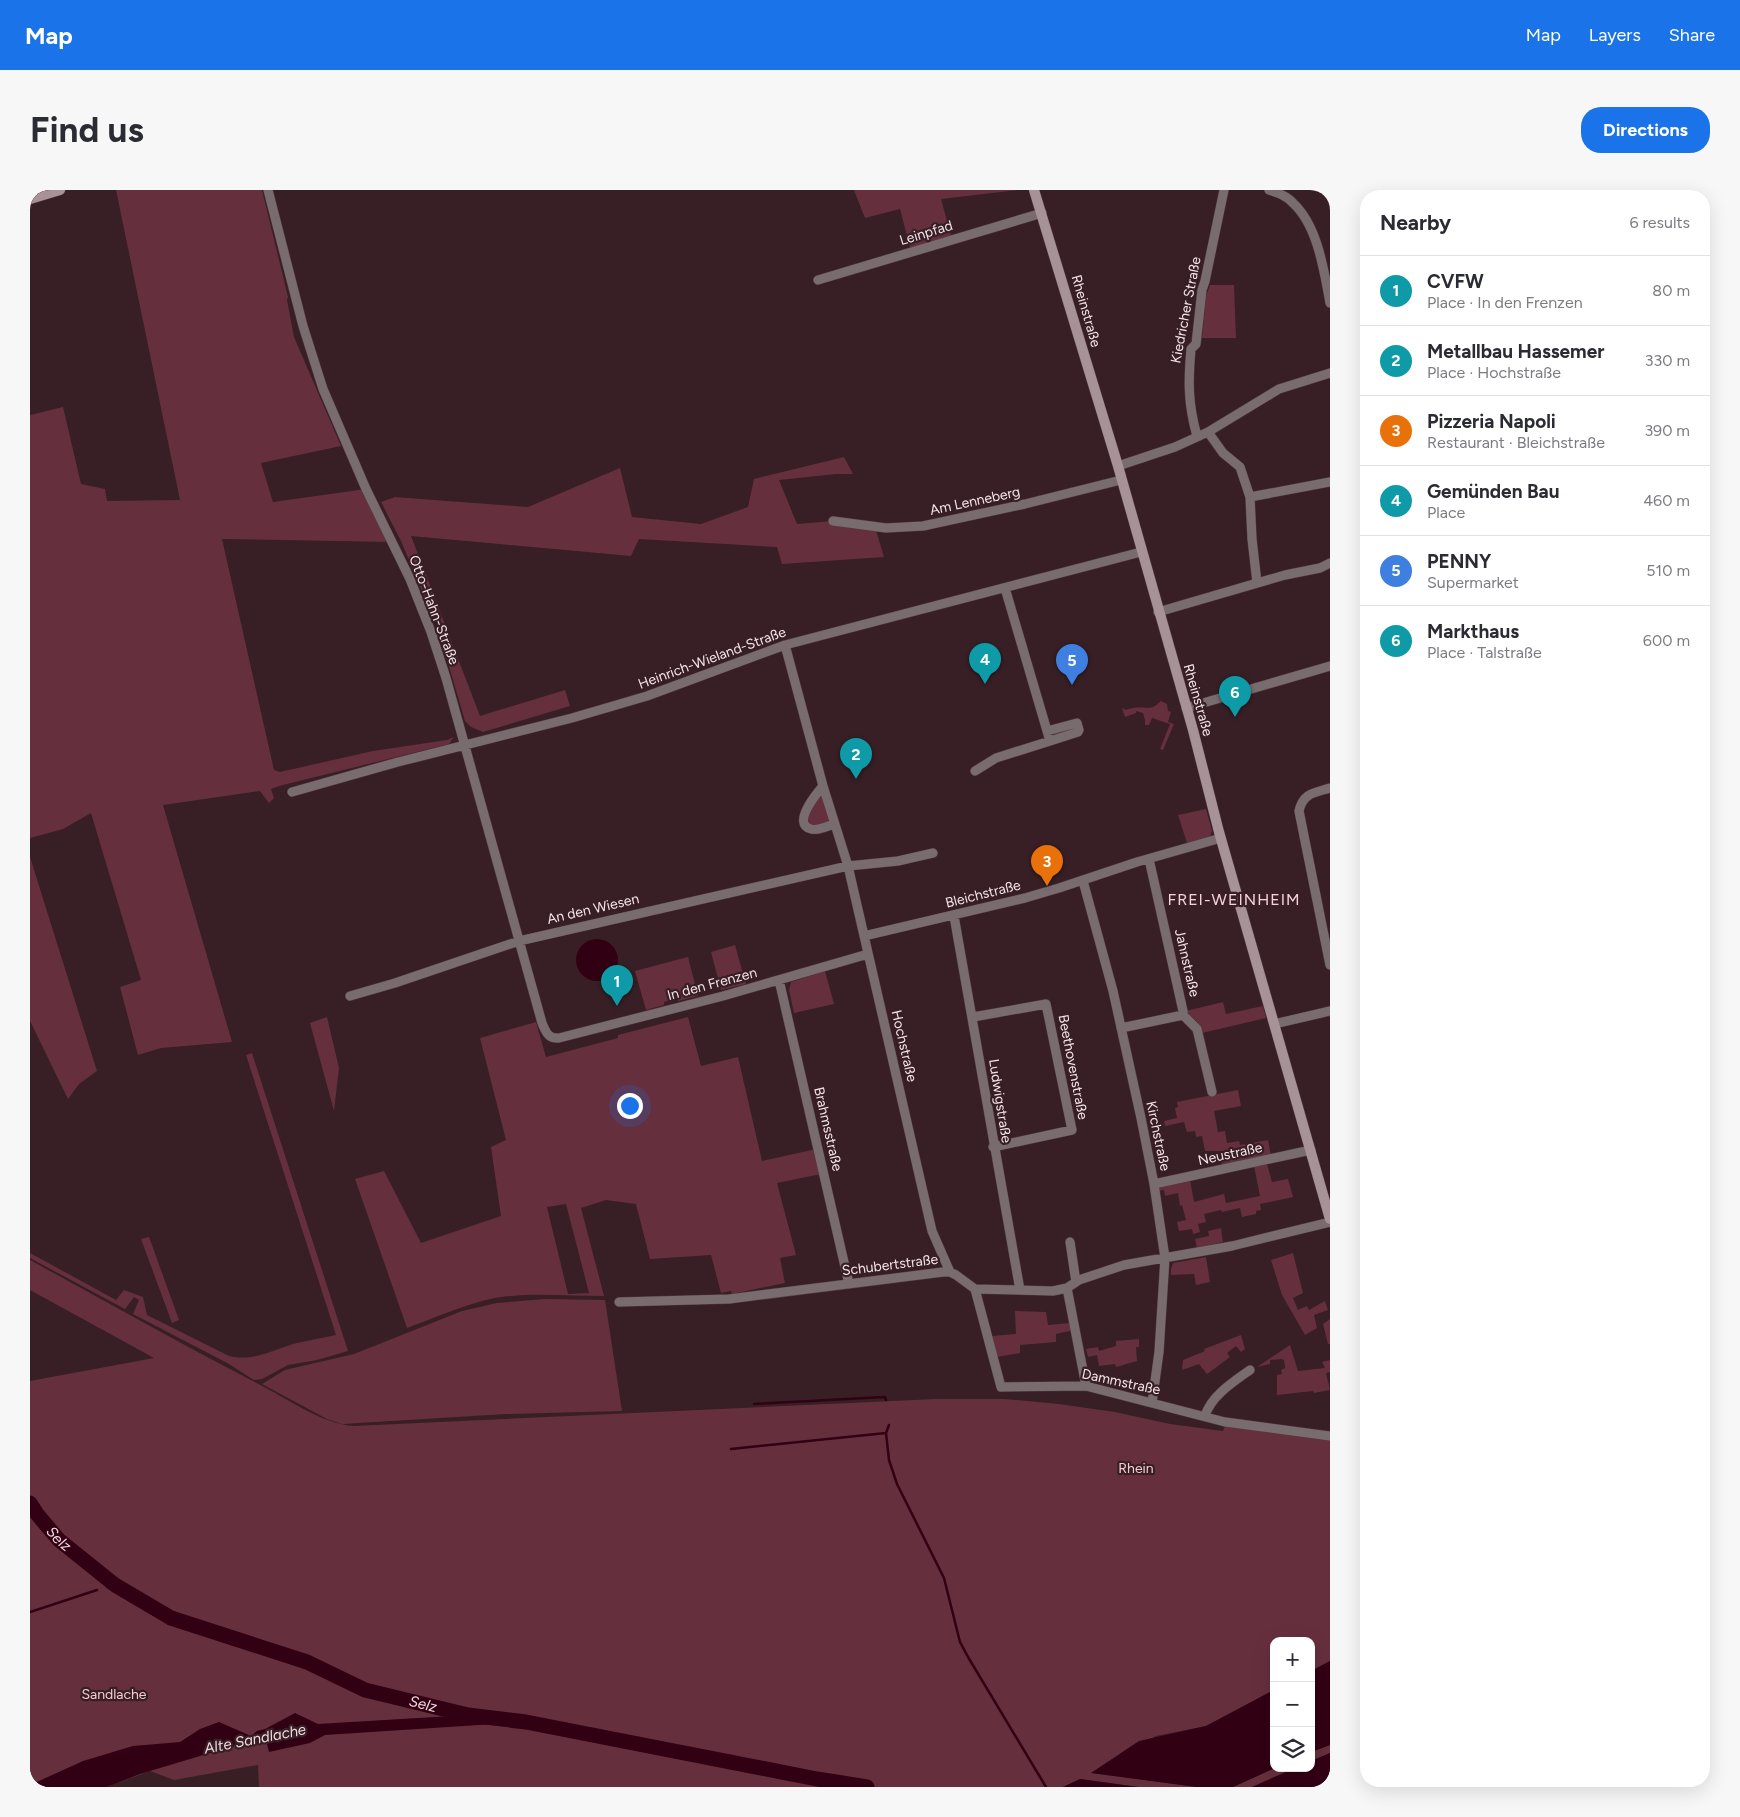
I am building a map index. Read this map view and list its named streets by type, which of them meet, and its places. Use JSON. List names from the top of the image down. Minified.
{"streets":{"street":["Leinpfad","Kiedricher Straße","Rheinstraße","Am Lenneberg","Otto-Hahn-Straße","Heinrich-Wieland-Straße","Bleichstraße","An den Wiesen","Jahnstraße","In den Frenzen","Hochstraße","Beethovenstraße","Ludwigstraße","Brahmsstraße","Kirchstraße","Neustraße","Schubertstraße","Dammstraße"]},"crossings":[["Leinpfad","Rheinstraße"],["Rheinstraße","Am Lenneberg"],["Rheinstraße","Heinrich-Wieland-Straße"],["Rheinstraße","Bleichstraße"],["Rheinstraße","Neustraße"],["Otto-Hahn-Straße","Heinrich-Wieland-Straße"],["Otto-Hahn-Straße","An den Wiesen"],["Otto-Hahn-Straße","In den Frenzen"],["Heinrich-Wieland-Straße","Hochstraße"],["Bleichstraße","Jahnstraße"],["Bleichstraße","Hochstraße"],["Bleichstraße","Ludwigstraße"],["Bleichstraße","Kirchstraße"],["An den Wiesen","Hochstraße"],["Jahnstraße","Kirchstraße"],["In den Frenzen","Hochstraße"],["In den Frenzen","Brahmsstraße"],["Hochstraße","Schubertstraße"],["Beethovenstraße","Ludwigstraße"],["Brahmsstraße","Schubertstraße"],["Kirchstraße","Neustraße"],["Kirchstraße","Dammstraße"],["Schubertstraße","Dammstraße"]],"districts":["FREI-WEINHEIM"],"water":["Selz","Alte Sandlache"],"parks":["Rhein","Sandlache"],"page":{"header":"Map","nav":["Map","Layers","Share"],"buttons":"Directions","title":"Find us","heading":["Nearby","6 results"],"list":[{"mark":"1","name":"CVFW","note":"Place · In den Frenzen","value":"80 m"},{"mark":"2","name":"Metallbau Hassemer","note":"Place · Hochstraße","value":"330 m"},{"mark":"3","name":"Pizzeria Napoli","note":"Restaurant · Bleichstraße","value":"390 m"},{"mark":"4","name":"Gemünden Bau","note":"Place","value":"460 m"},{"mark":"5","name":"PENNY","note":"Supermarket","value":"510 m"},{"mark":"6","name":"Markthaus","note":"Place · Talstraße","value":"600 m"}],"pins":["4","5","6","2","3","1"],"map_buttons":["+","−"]}}
